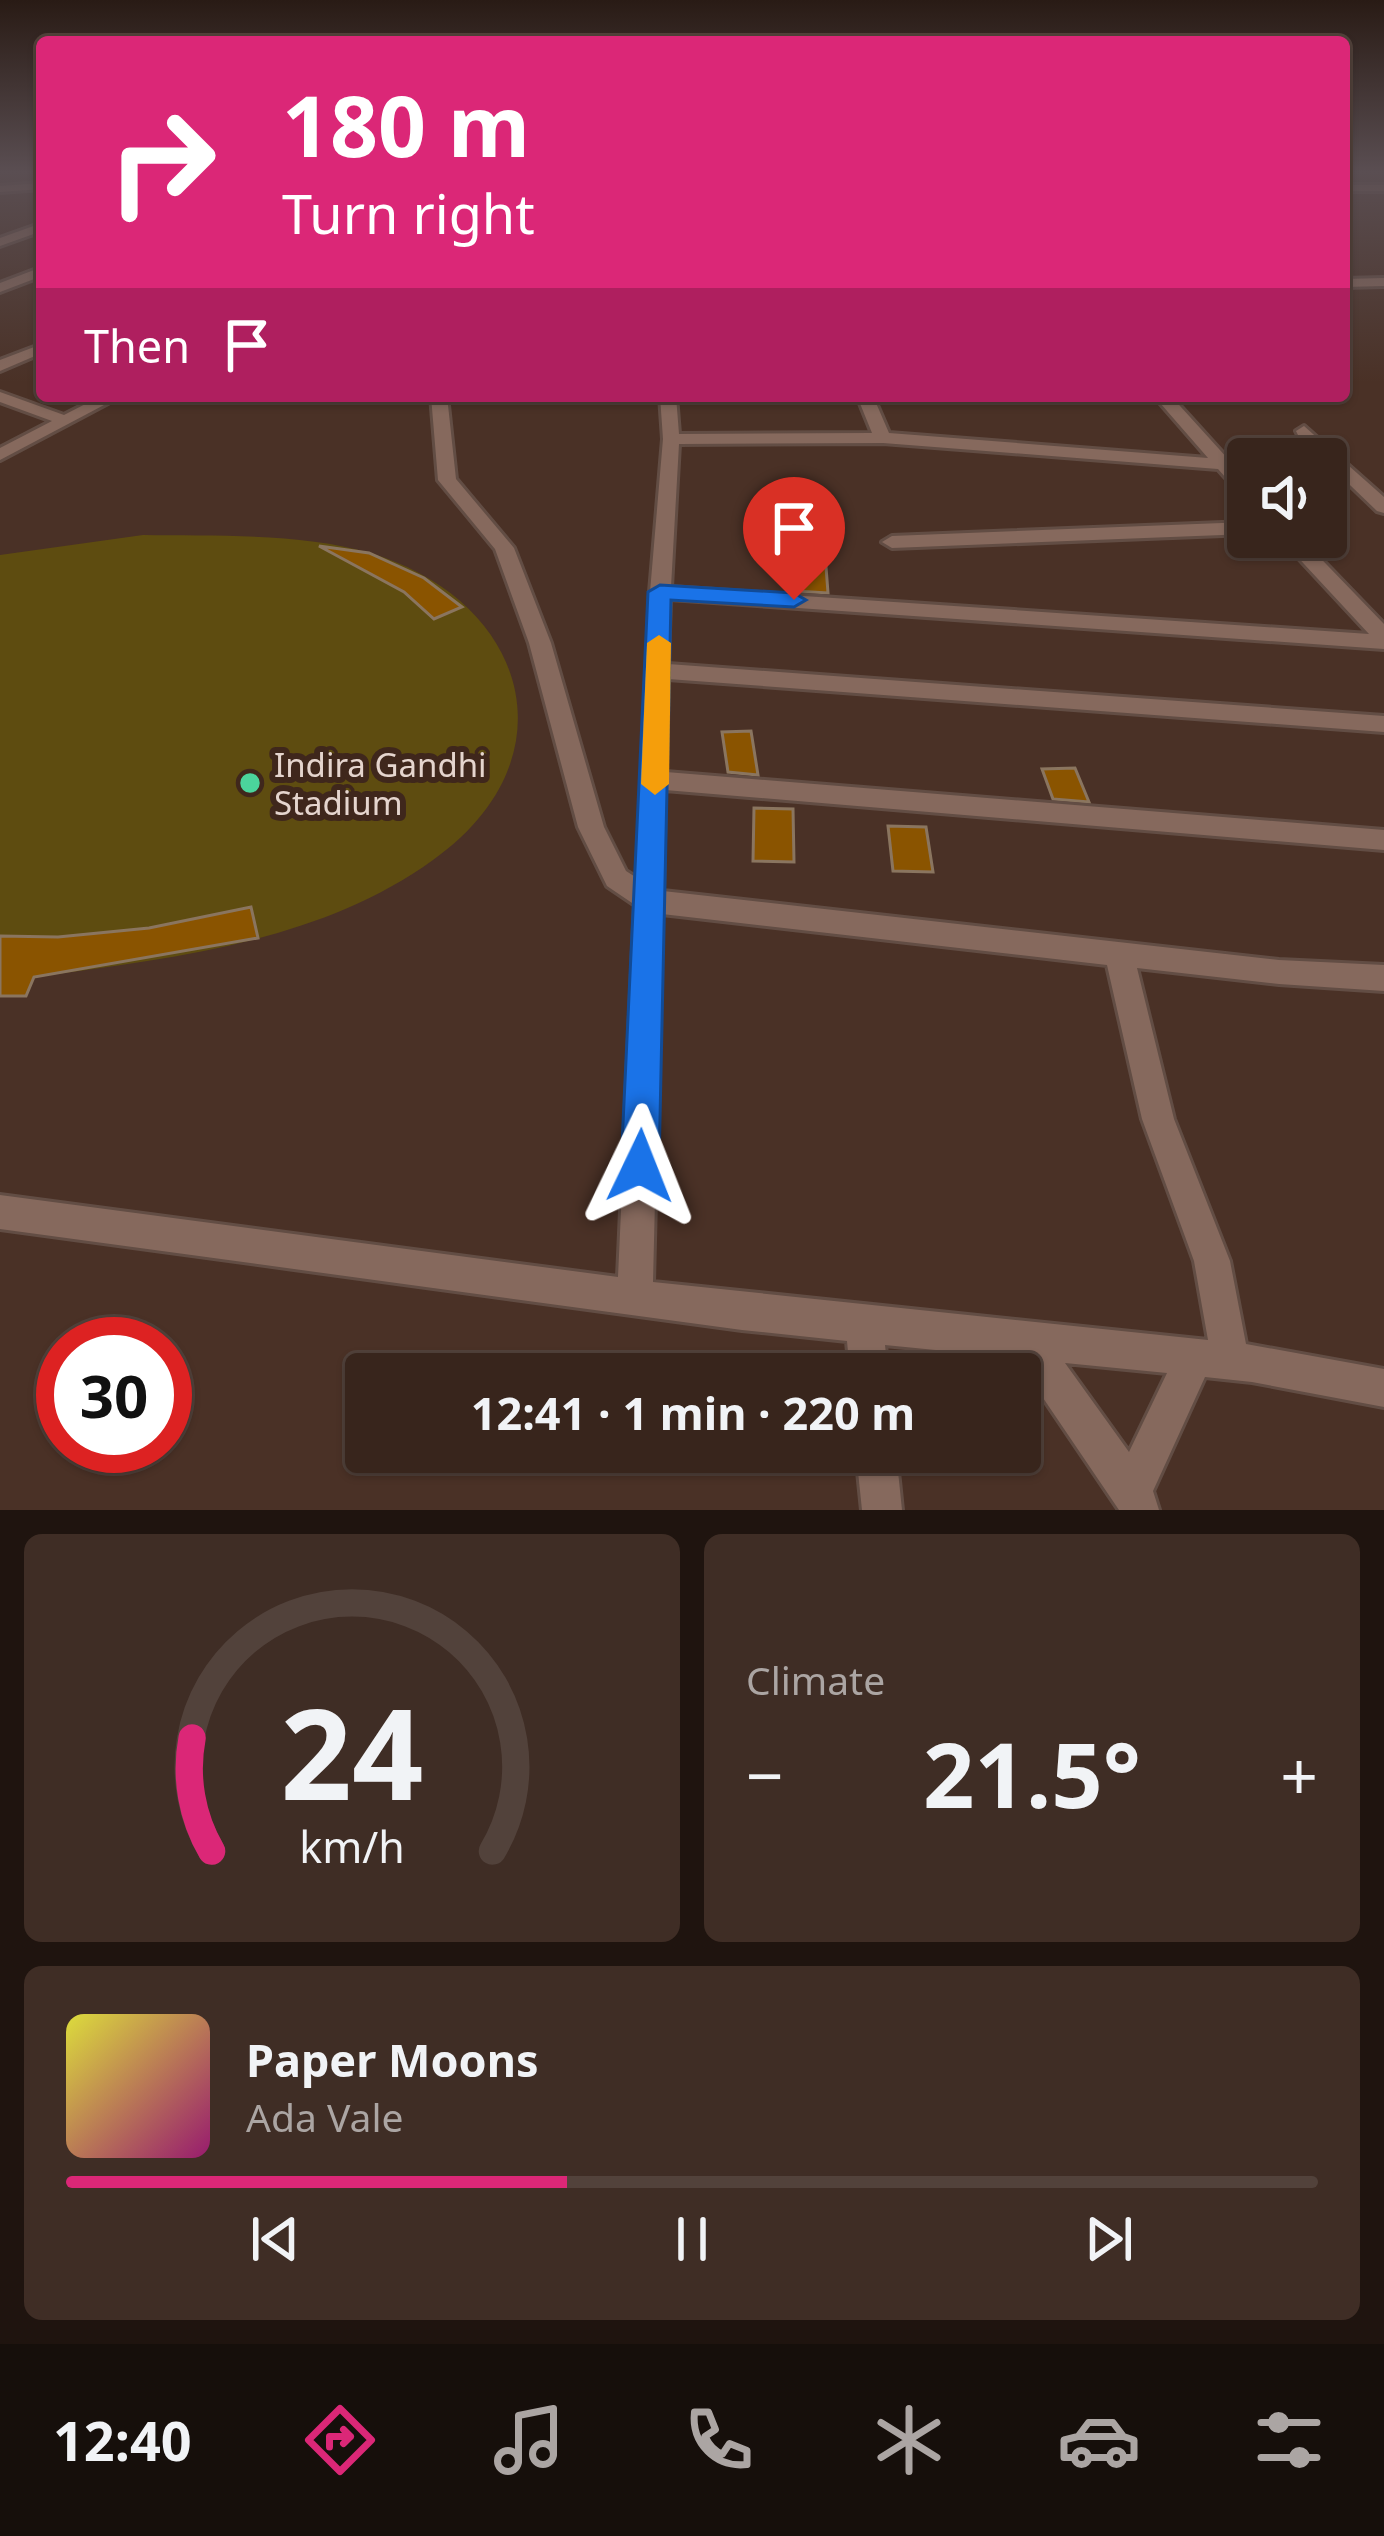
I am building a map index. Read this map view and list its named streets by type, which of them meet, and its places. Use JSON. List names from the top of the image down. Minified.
{"places":["Indira Gandhi Stadium"],"page":{"turn":["180 m","Turn right"],"then":"Then","limit":"30","trip":"12:41 · 1 min · 220 m","tile":"Climate","heat":["−","21.5°","+"],"song":["Paper Moons","Ada Vale"],"tabs":"12:40","gauge":["24","km/h"]}}
